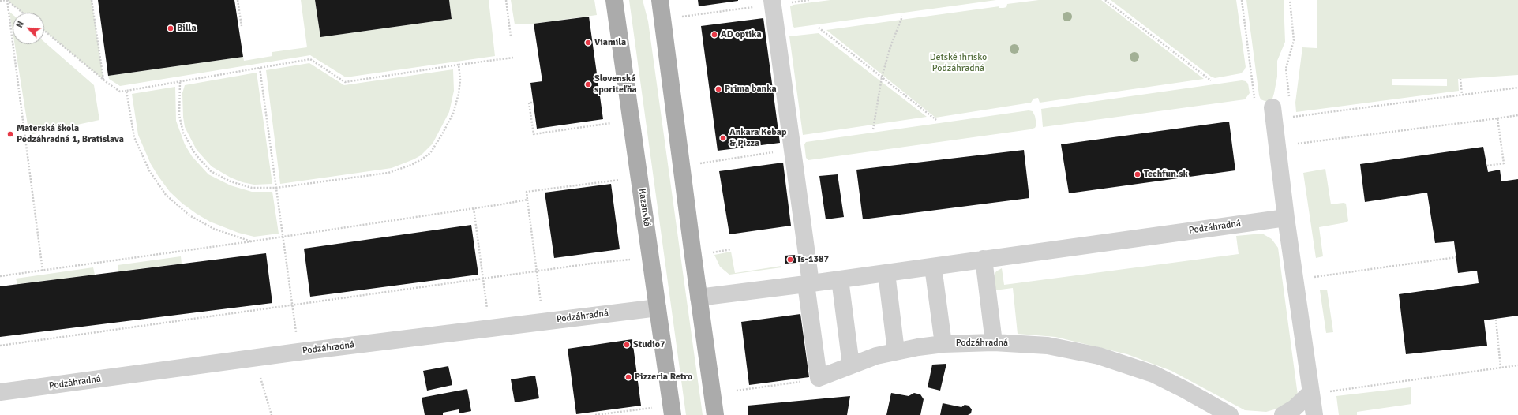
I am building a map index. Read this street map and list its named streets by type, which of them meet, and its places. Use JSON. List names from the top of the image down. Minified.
{"streets":{"main road":["Kazanská"],"street":["Podzáhradná"]},"crossings":[["Kazanská","Podzáhradná"]],"parks":["Detské ihrisko Podzáhradná"],"places":["Billa","AD optika","Viamila","Slovenská sporiteľňa","Prima banka","Materská škola Podzáhradná 1, Bratislava","Ankara Kebap & Pizza","Techfun.sk","Ts-1387","Studio7","Pizzeria Retro"],"north":"top left"}
